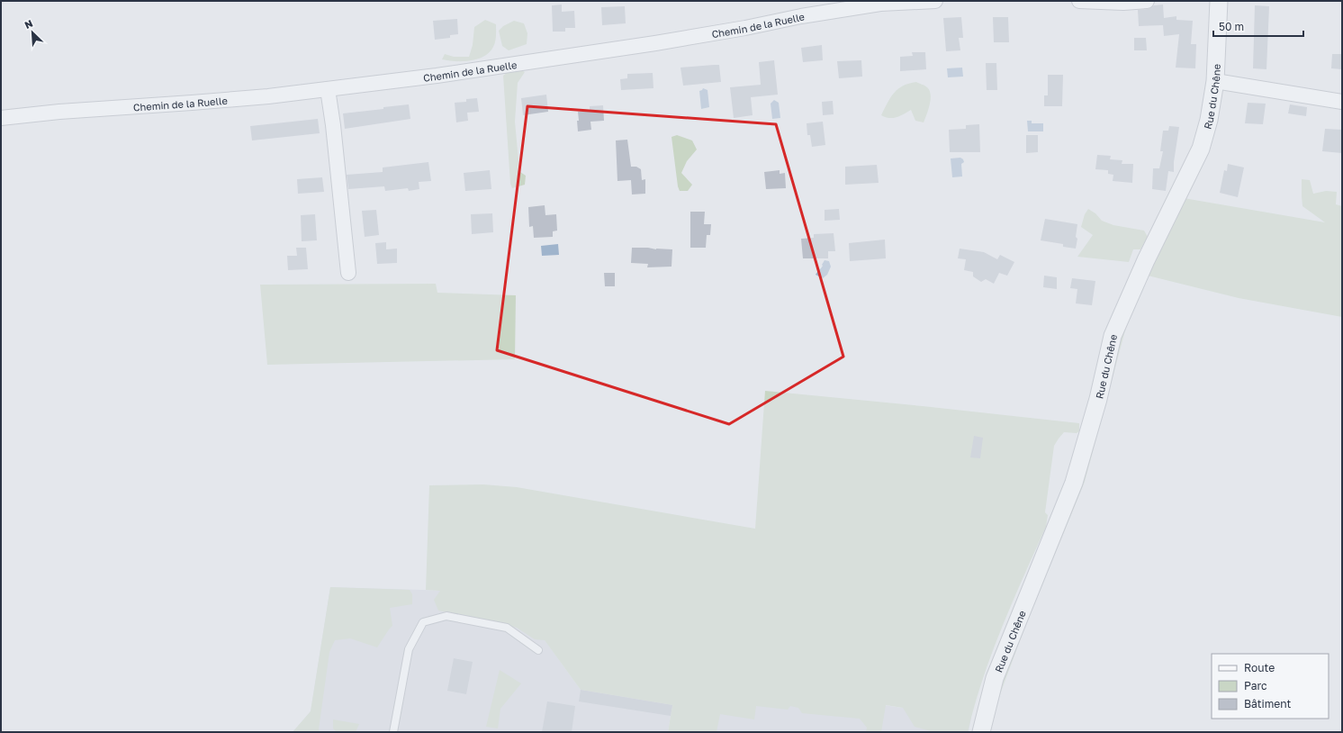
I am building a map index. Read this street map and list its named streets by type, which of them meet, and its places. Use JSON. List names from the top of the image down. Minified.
{"streets":{"street":["Chemin de la Ruelle","Rue du Chêne"]},"legend":["Route","Parc","Bâtiment"],"scale_bar":"50 m","north":"top left"}
